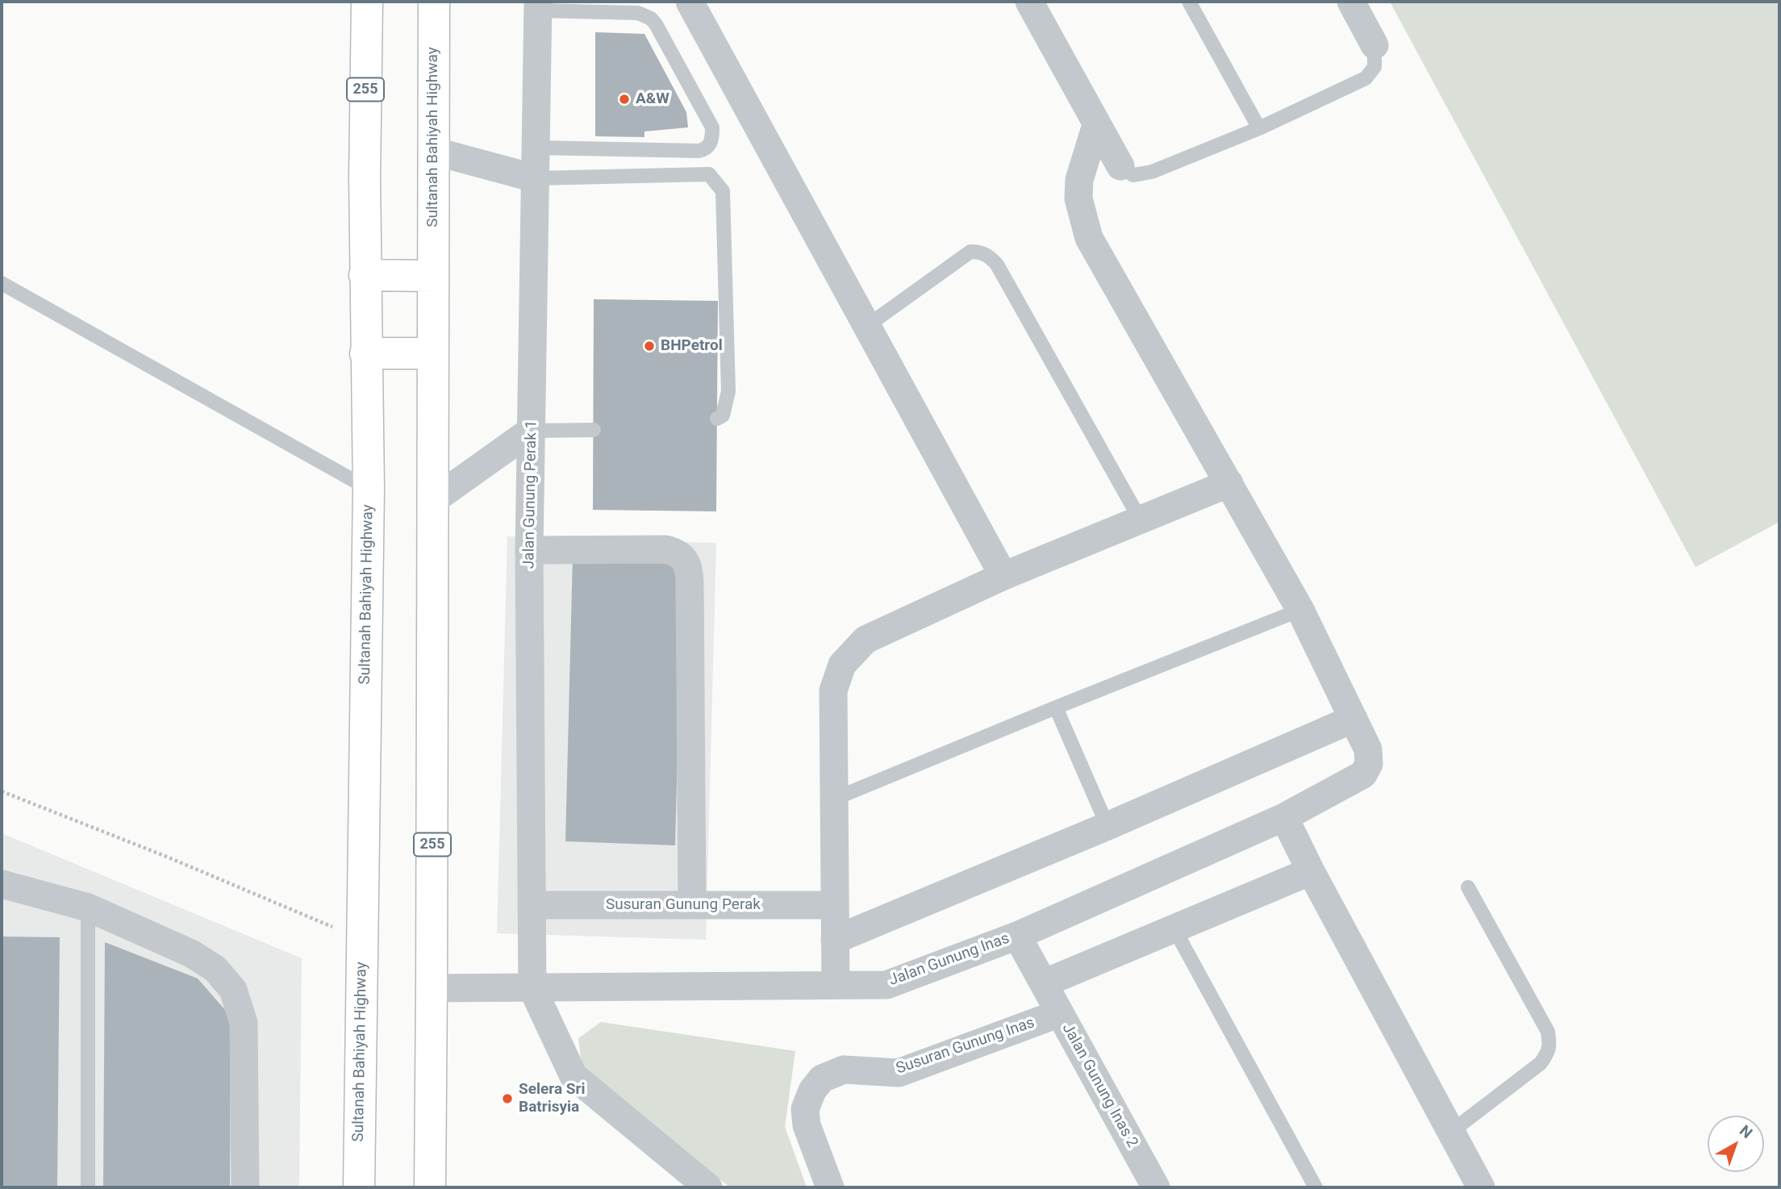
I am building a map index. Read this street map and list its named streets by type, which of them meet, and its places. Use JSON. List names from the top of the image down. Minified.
{"streets":{"main road":["255","Sultanah Bahiyah Highway"],"street":["Jalan Gunung Perak 1","Susuran Gunung Perak","Jalan Gunung Inas","Susuran Gunung Inas","Jalan Gunung Inas 2"]},"crossings":[["Sultanah Bahiyah Highway","Jalan Gunung Inas"],["Jalan Gunung Perak 1","Susuran Gunung Perak"],["Jalan Gunung Perak 1","Jalan Gunung Inas"],["Jalan Gunung Inas","Jalan Gunung Inas 2"],["Susuran Gunung Inas","Jalan Gunung Inas 2"]],"places":["A&W","BHPetrol","Selera Sri Batrisyia"],"north":"top right"}
